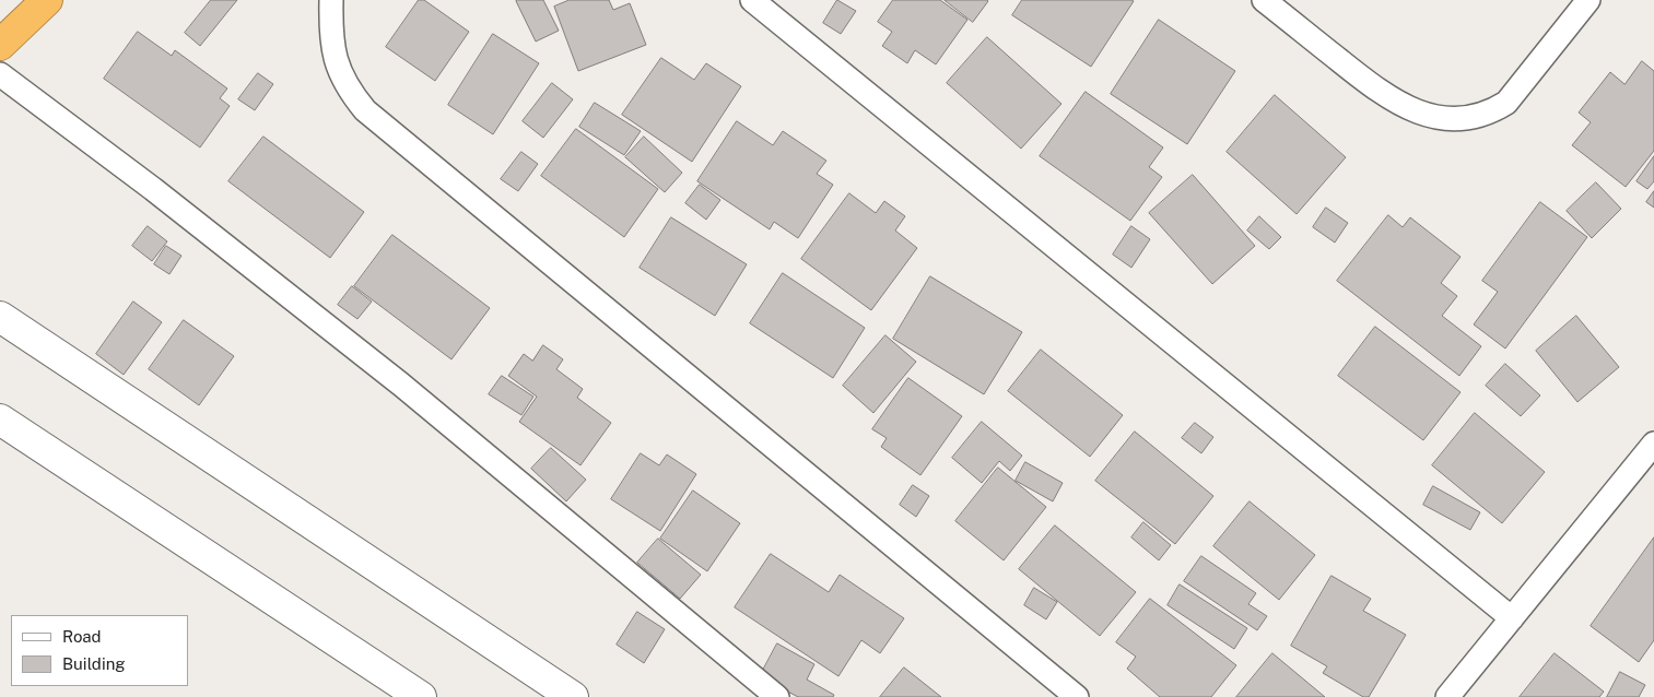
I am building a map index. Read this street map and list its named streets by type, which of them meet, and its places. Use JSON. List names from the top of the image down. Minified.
{"legend":["Road","Building"]}
